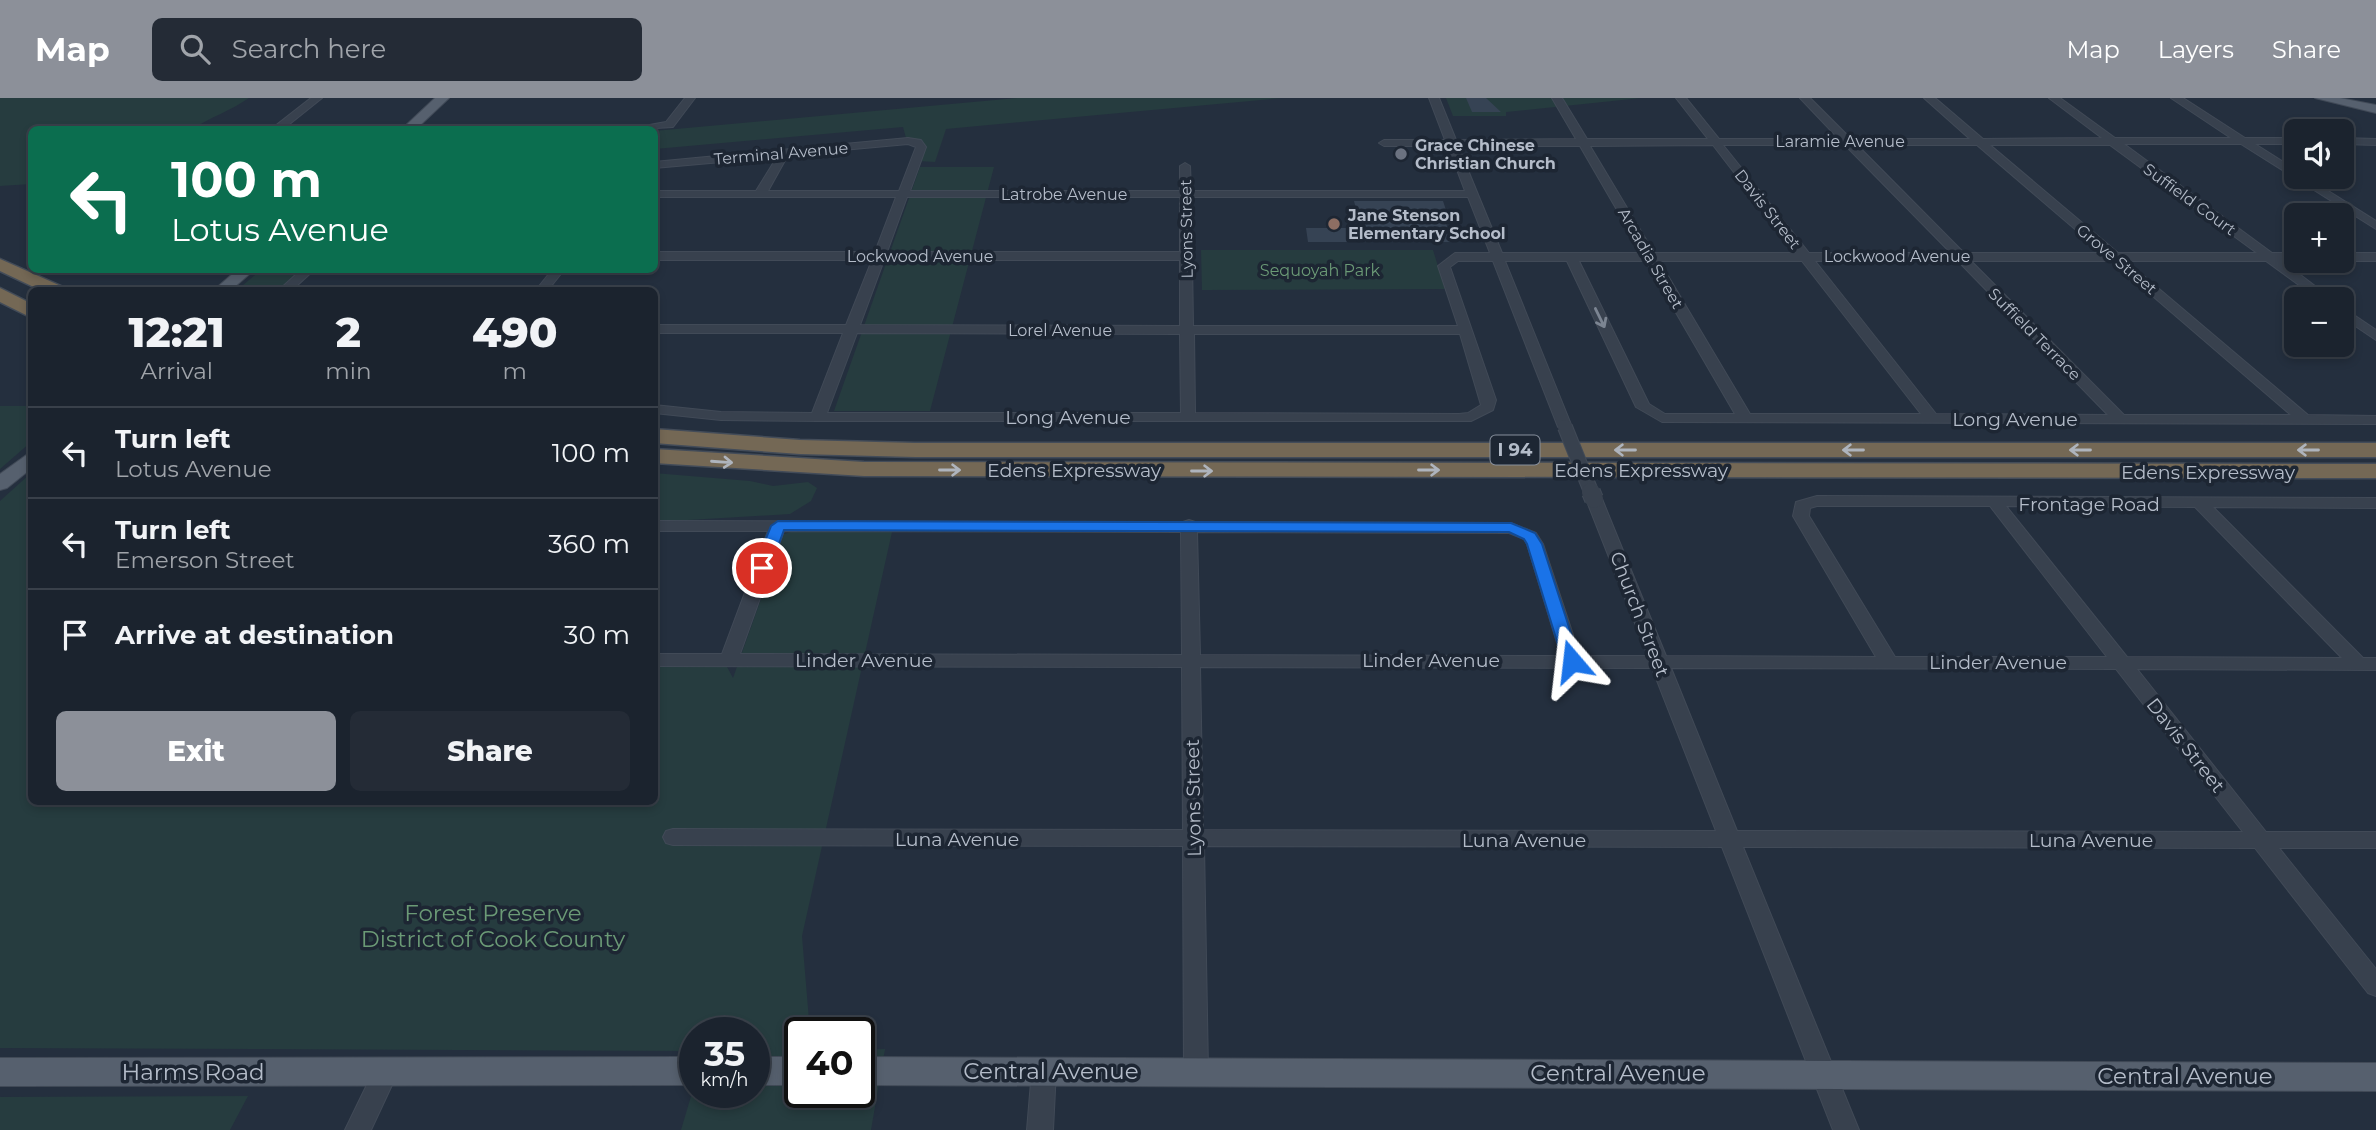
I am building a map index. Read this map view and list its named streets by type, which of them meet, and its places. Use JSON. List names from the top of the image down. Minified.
{"streets":{"highway":["I 94","Edens Expressway"],"main road":["Central Avenue","Harms Road"],"street":["Laramie Avenue","Terminal Avenue","Latrobe Avenue","Suffield Court","Davis Street","Lyons Street","Lockwood Avenue","Arcadia Street","Grove Street","Lorel Avenue","Suffield Terrace","Long Avenue","Frontage Road","Church Street","Linder Avenue","Luna Avenue"]},"crossings":[["Laramie Avenue","Suffield Court"],["Laramie Avenue","Davis Street"],["Laramie Avenue","Arcadia Street"],["Laramie Avenue","Grove Street"],["Laramie Avenue","Suffield Terrace"],["Laramie Avenue","Church Street"],["Terminal Avenue","Latrobe Avenue"],["Latrobe Avenue","Lyons Street"],["Latrobe Avenue","Church Street"],["Suffield Court","Lockwood Avenue"],["Davis Street","Lockwood Avenue"],["Davis Street","Long Avenue"],["Davis Street","Frontage Road"],["Davis Street","Linder Avenue"],["Davis Street","Luna Avenue"],["Lyons Street","Lockwood Avenue"],["Lyons Street","Lorel Avenue"],["Lyons Street","Long Avenue"],["Lyons Street","Linder Avenue"],["Lyons Street","Luna Avenue"],["Lyons Street","Central Avenue"],["Lockwood Avenue","Arcadia Street"],["Lockwood Avenue","Grove Street"],["Lockwood Avenue","Lorel Avenue"],["Lockwood Avenue","Suffield Terrace"],["Lockwood Avenue","Long Avenue"],["Lockwood Avenue","Church Street"],["Arcadia Street","Long Avenue"],["Grove Street","Long Avenue"],["Lorel Avenue","Long Avenue"],["Suffield Terrace","Long Avenue"],["Frontage Road","Linder Avenue"],["Church Street","Linder Avenue"],["Church Street","Luna Avenue"],["Church Street","Central Avenue"]],"parks":["Sequoyah Park","Forest Preserve District of Cook County"],"places":["Grace Chinese Christian Church","Jane Stenson Elementary School"],"page":{"header":"Map","search":"Search here","nav":["Map","Layers","Share"],"map_buttons":["+","−"],"turn":["100 m","Lotus Avenue"],"eta":["12:21","Arrival","2","min","490","m"],"list":[{"name":"Turn left","note":"Lotus Avenue","value":"100 m"},{"name":"Turn left","note":"Emerson Street","value":"360 m"},{"name":"Arrive at destination","value":"30 m"}],"buttons":["Exit","Share"],"speed":"35 km/h","limit":"40"}}
